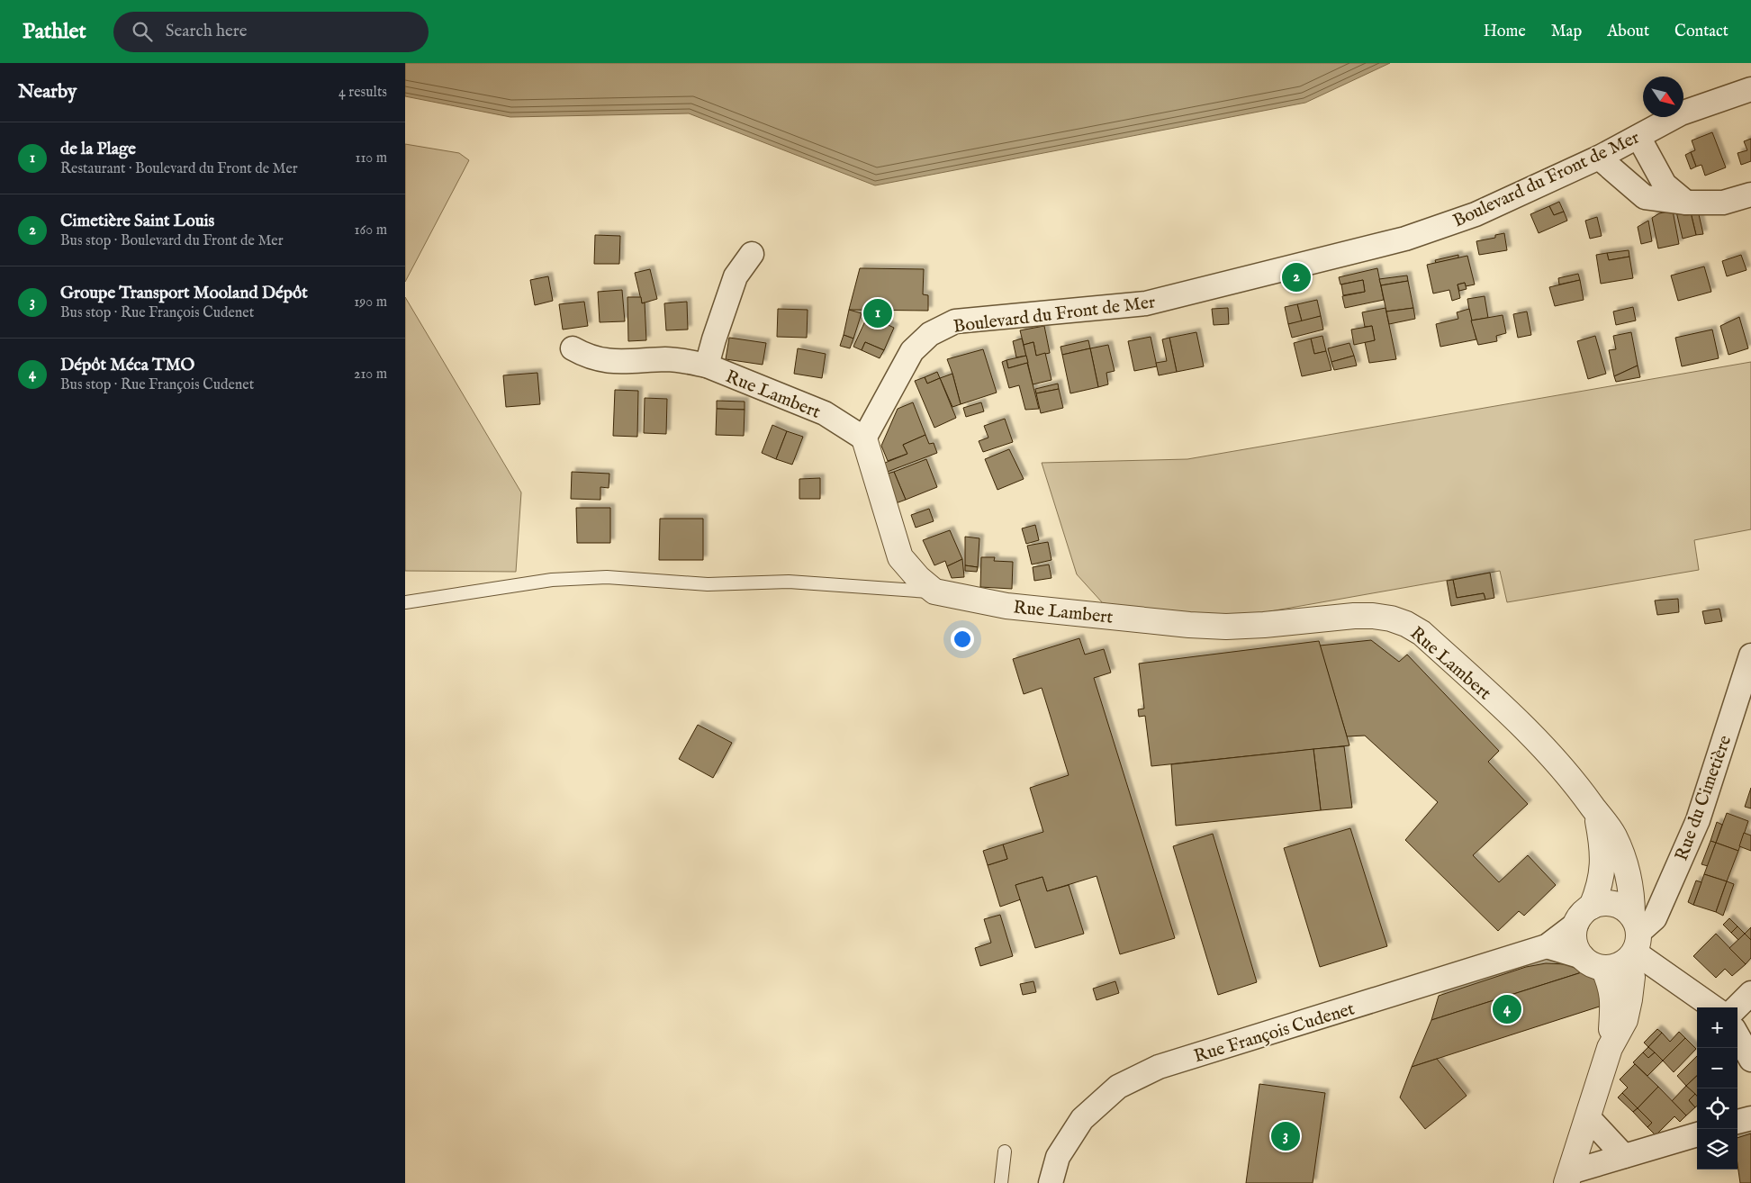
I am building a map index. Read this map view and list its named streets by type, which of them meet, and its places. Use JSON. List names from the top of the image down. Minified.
{"streets":{"street":["Boulevard du Front de Mer","Rue Lambert","Rue du Cimetière","Rue François Cudenet"]},"crossings":[["Boulevard du Front de Mer","Rue Lambert"],["Rue Lambert","Rue du Cimetière"],["Rue Lambert","Rue François Cudenet"]],"north":"bottom right","page":{"header":"Pathlet","search":"Search here","nav":["Home","Map","About","Contact"],"heading":["Nearby","4 results"],"list":[{"mark":"1","name":"de la Plage","note":"Restaurant · Boulevard du Front de Mer","value":"110 m"},{"mark":"2","name":"Cimetière Saint Louis","note":"Bus stop · Boulevard du Front de Mer","value":"160 m"},{"mark":"3","name":"Groupe Transport Mooland Dépôt","note":"Bus stop · Rue François Cudenet","value":"190 m"},{"mark":"4","name":"Dépôt Méca TMO","note":"Bus stop · Rue François Cudenet","value":"210 m"}],"pins":["2","1","4","3"],"map_buttons":["+","−"]}}
